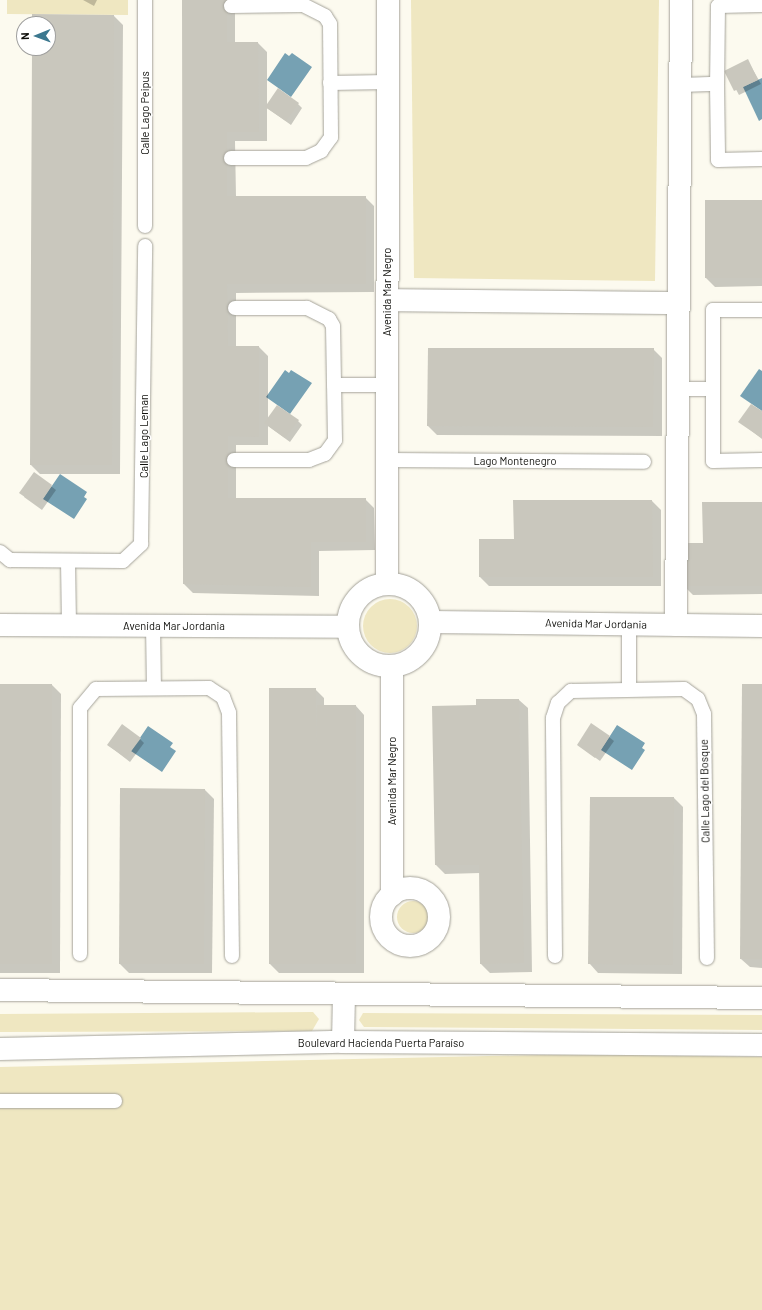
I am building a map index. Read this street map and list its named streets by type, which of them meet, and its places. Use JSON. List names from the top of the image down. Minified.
{"streets":{"street":["Avenida Mar Negro","Avenida Mar Jordania","Boulevard Hacienda Puerta Paraíso"],"lane":["Calle Lago Peipus","Calle Lago Leman","Lago Montenegro","Calle Lago del Bosque"]},"crossings":[["Avenida Mar Negro","Lago Montenegro"],["Avenida Mar Negro","Avenida Mar Jordania"]],"north":"left"}
